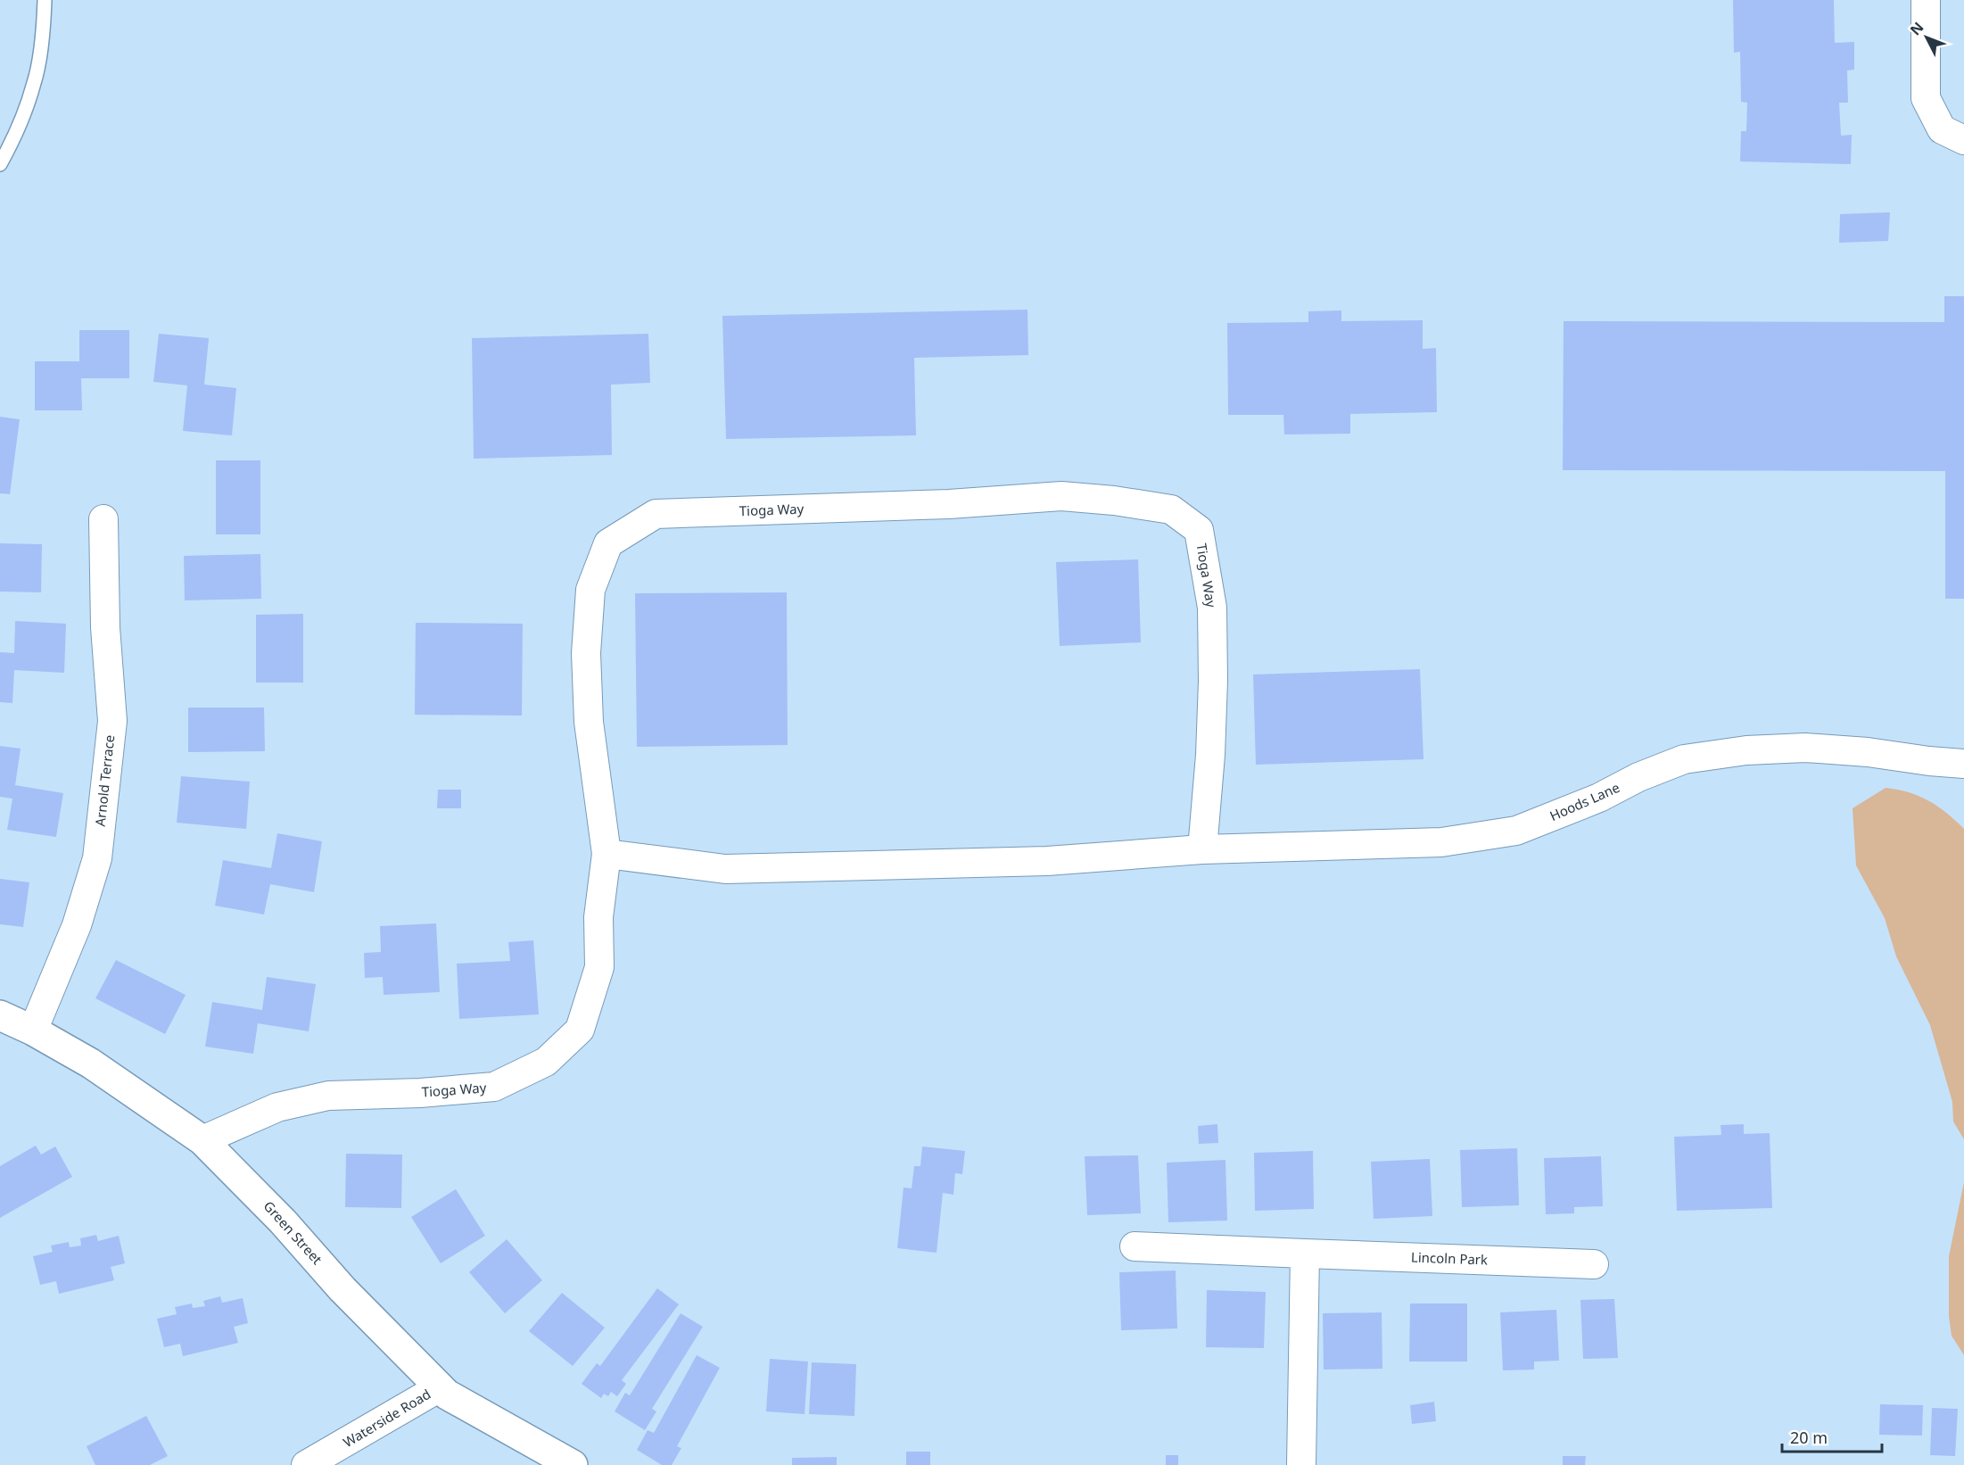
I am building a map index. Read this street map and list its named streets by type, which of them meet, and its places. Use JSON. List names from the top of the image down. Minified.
{"streets":{"street":["Tioga Way","Arnold Terrace","Hoods Lane","Green Street","Lincoln Park","Waterside Road"]},"crossings":[["Tioga Way","Hoods Lane"],["Tioga Way","Green Street"],["Arnold Terrace","Green Street"],["Green Street","Waterside Road"]],"scale_bar":"20 m","north":"top left"}
